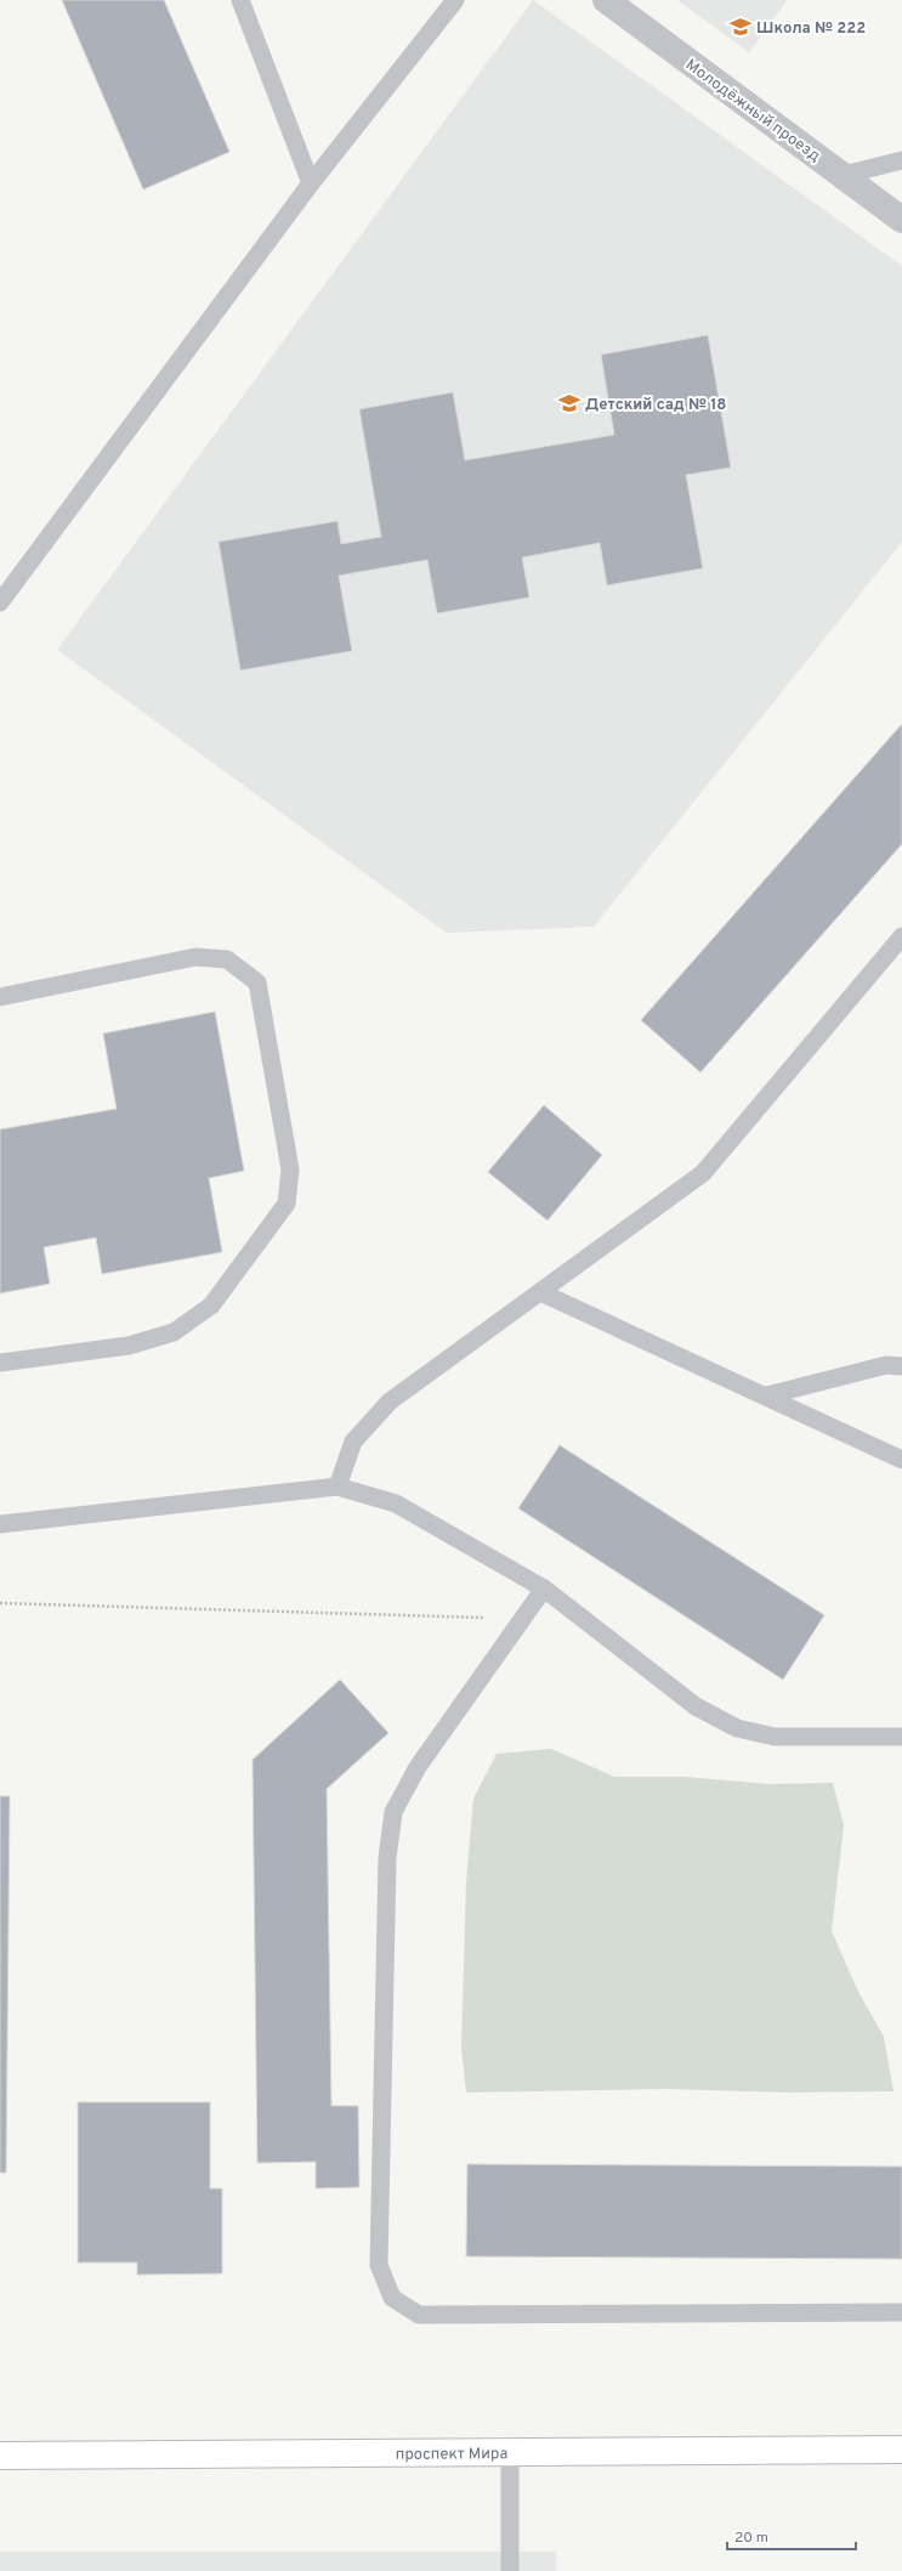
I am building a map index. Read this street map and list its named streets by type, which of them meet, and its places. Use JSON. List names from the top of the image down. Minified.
{"streets":{"main road":["проспект Мира"],"street":["Молодёжный проезд"]},"places":{"school or university":["Школа № 222","Детский сад № 18"]},"scale_bar":"20 m"}
